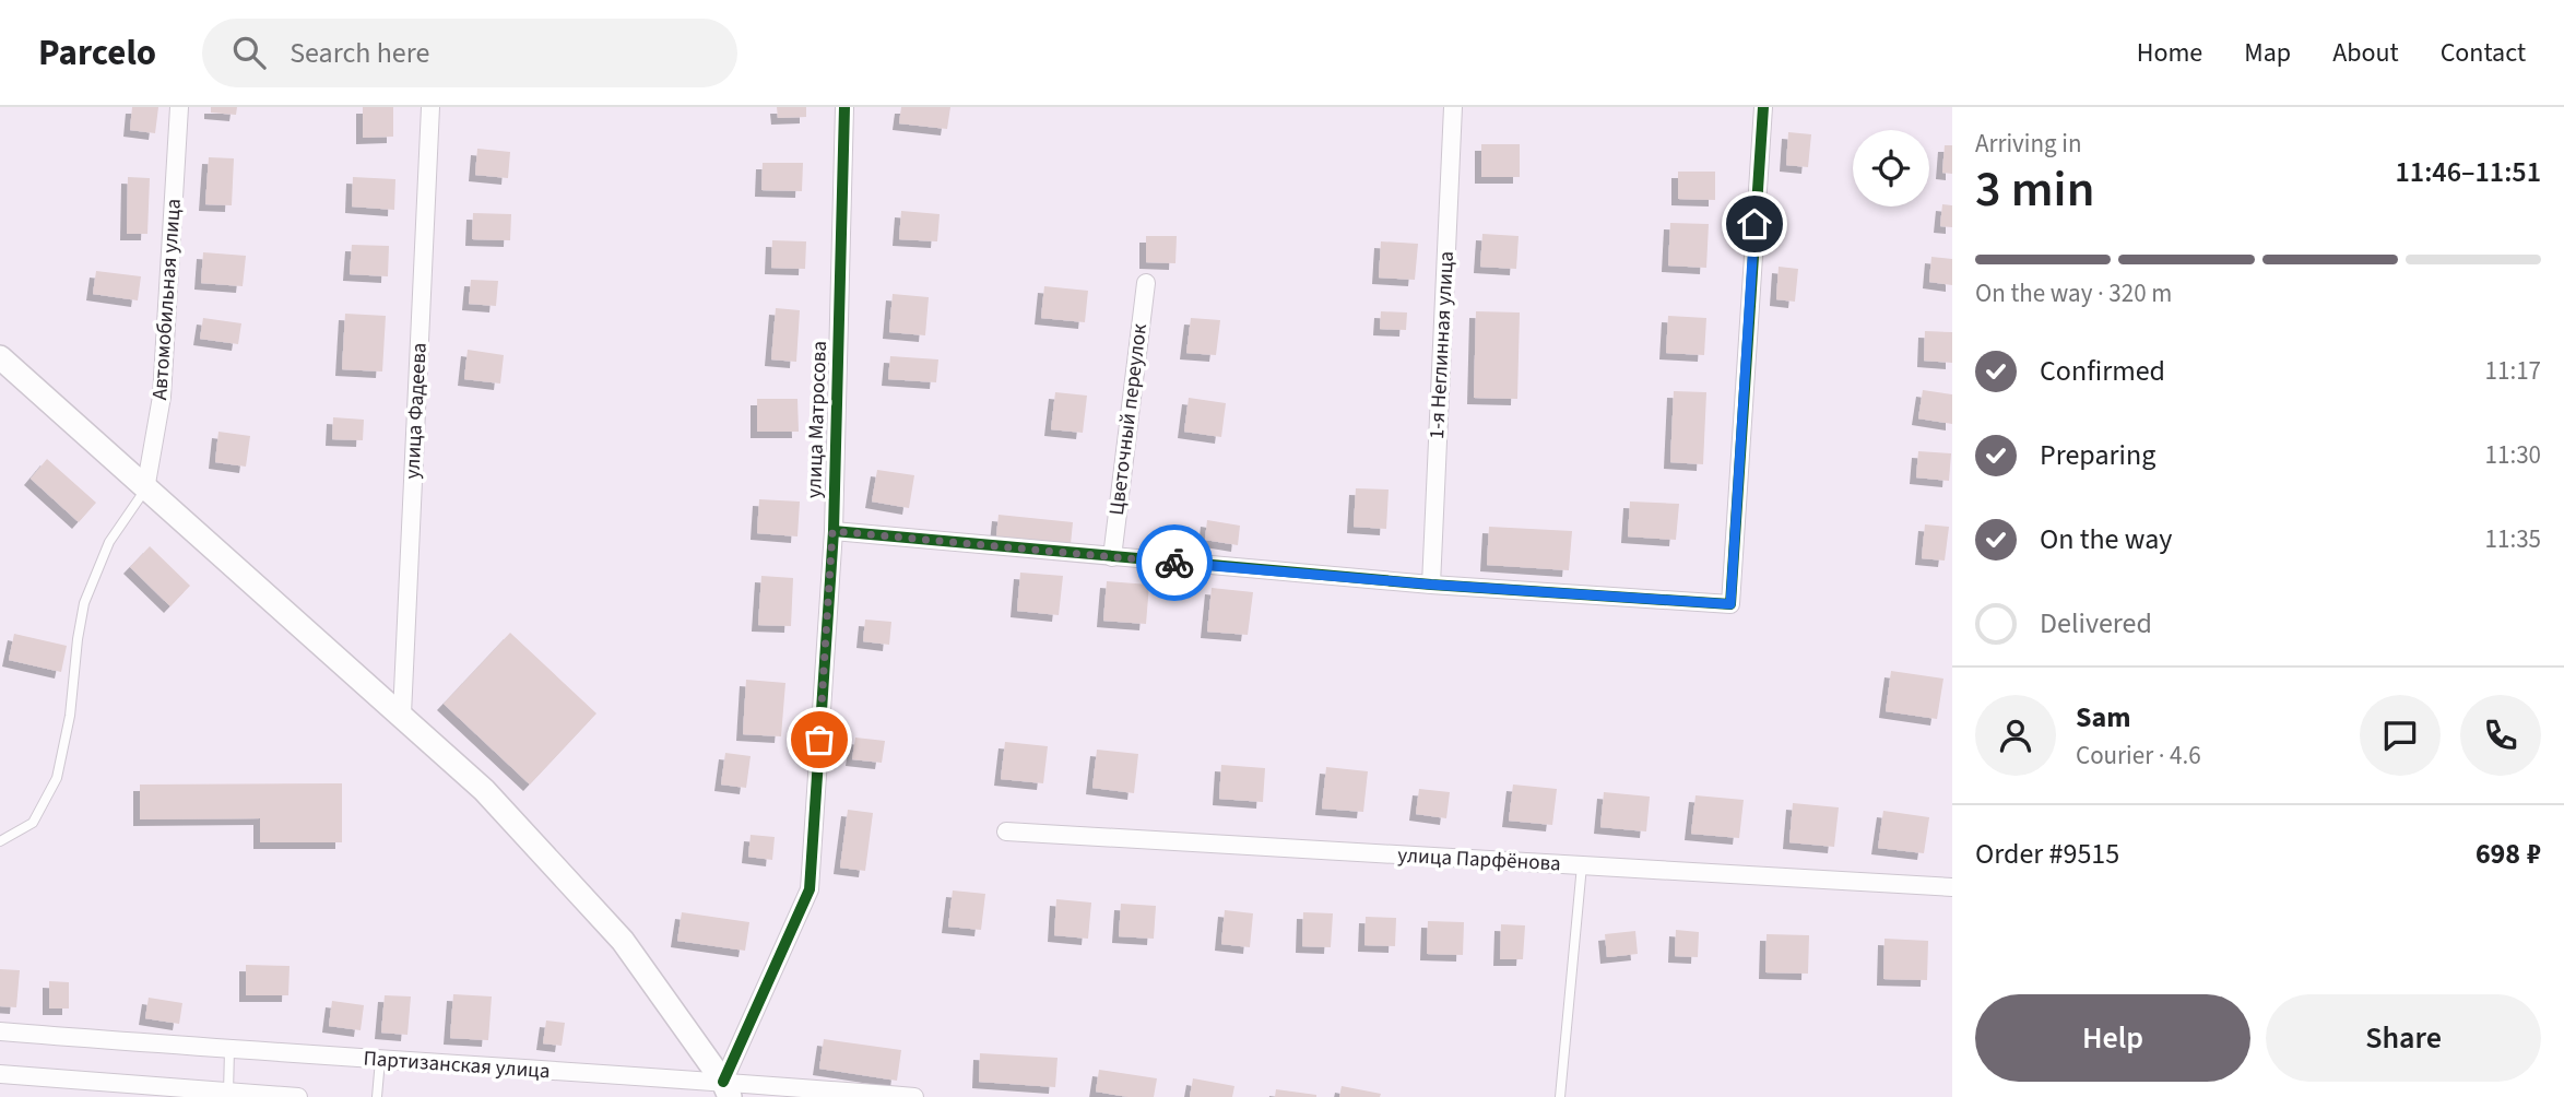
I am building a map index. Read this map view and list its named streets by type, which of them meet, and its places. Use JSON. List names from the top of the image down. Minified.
{"streets":{"street":["Автомобильная улица","1-я Неглинная улица","улица Фадеева","улица Матросова","Цветочный переулок","улица Парфёнова","Партизанская улица"]},"crossings":[["улица Матросова","Партизанская улица"]],"page":{"header":"Parcelo","search":"Search here","nav":["Home","Map","About","Contact"],"heading":["3 min","Arriving in","11:46–11:51"],"panel":["Sam","Courier · 4.6","Order #9515","698 ₽"],"bar":"On the way · 320 m","list":[["Confirmed","11:17"],["Preparing","11:30"],["On the way","11:35"],"Delivered"],"buttons":["Help","Share"]}}
